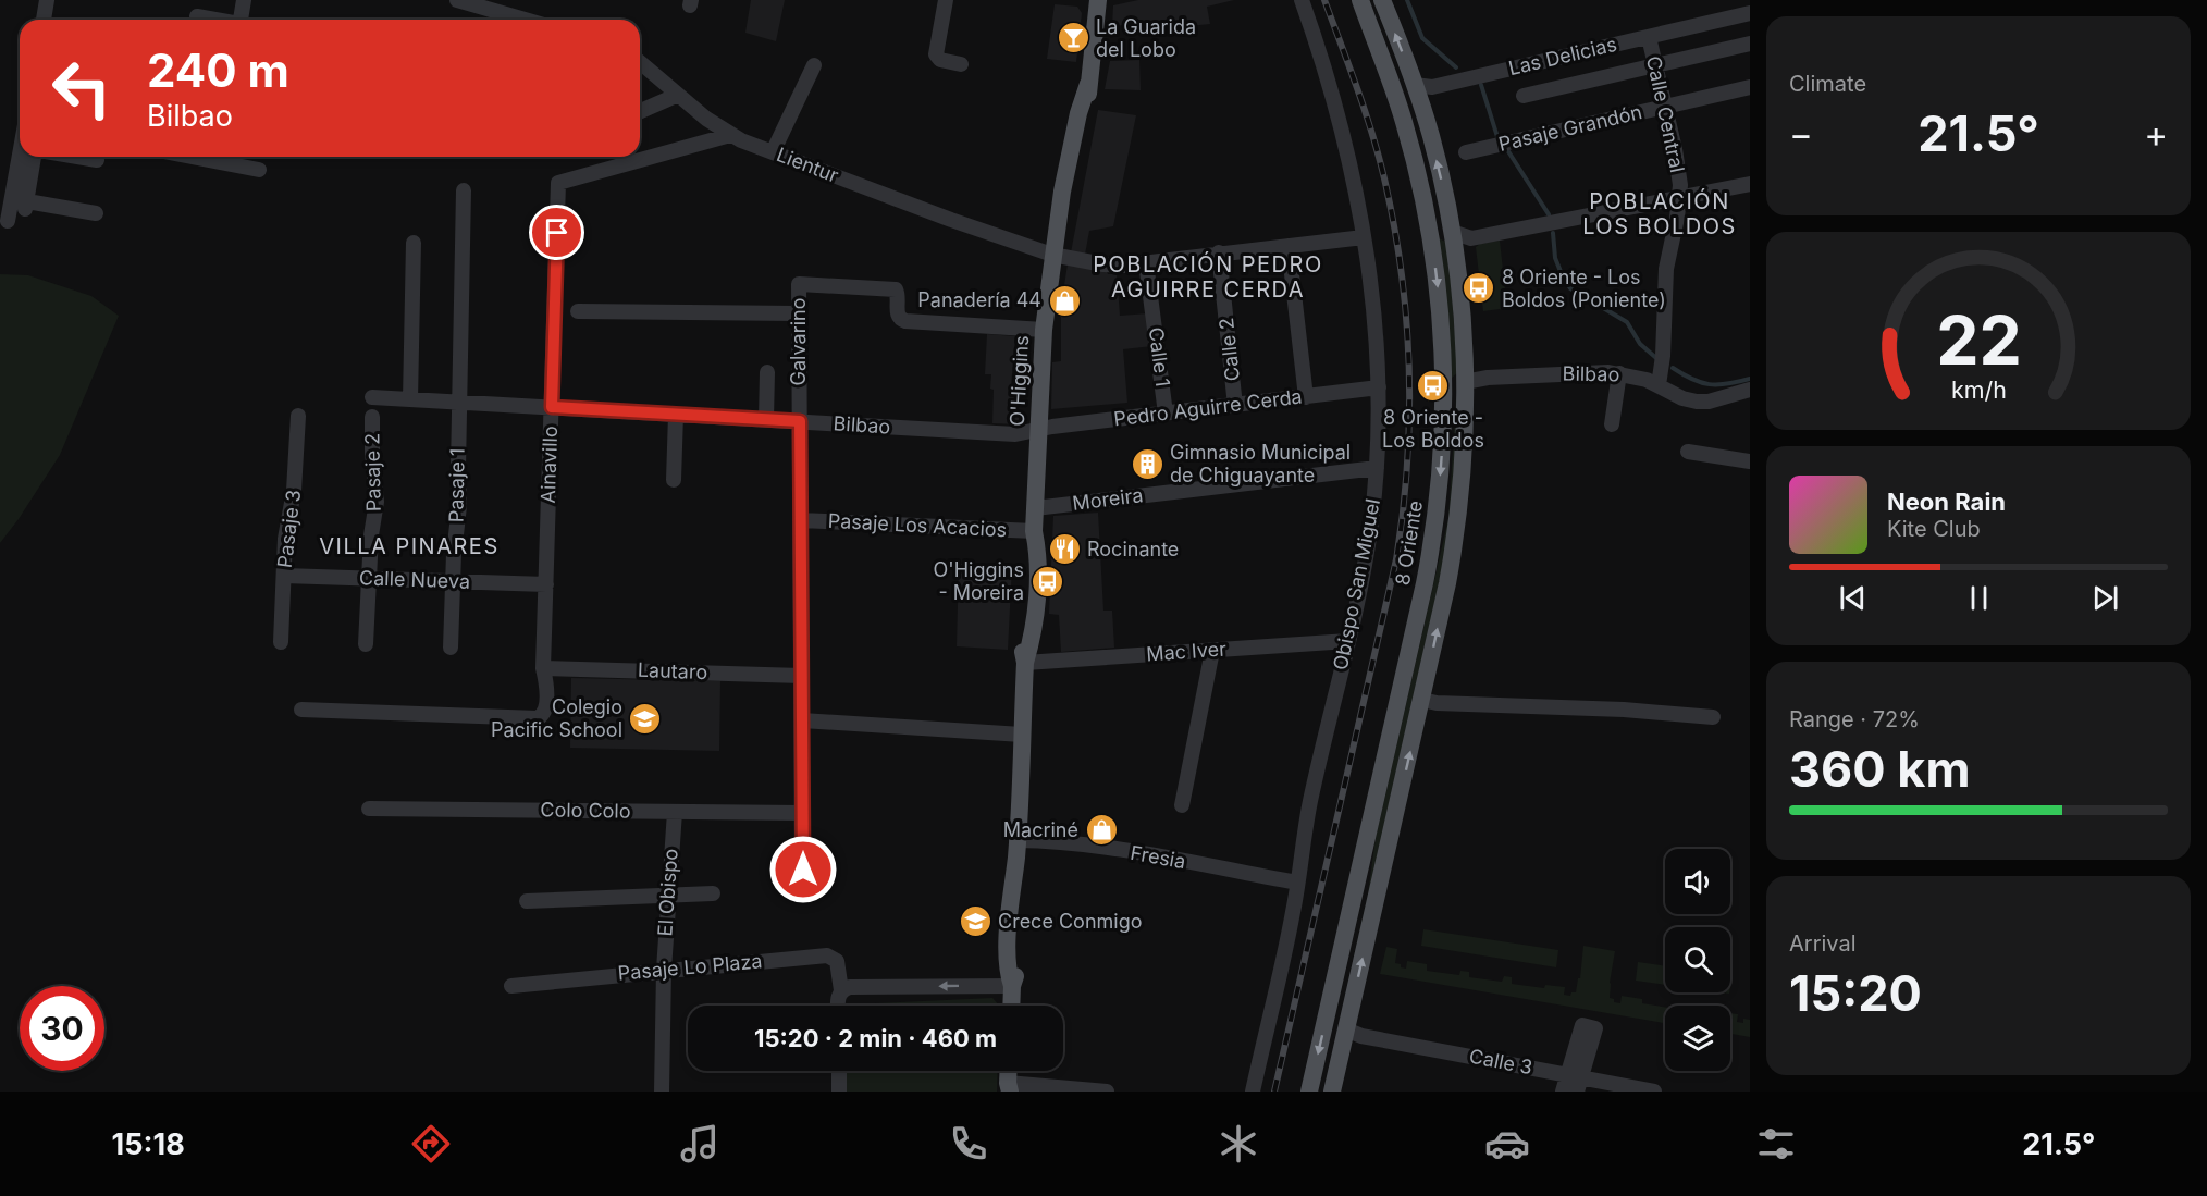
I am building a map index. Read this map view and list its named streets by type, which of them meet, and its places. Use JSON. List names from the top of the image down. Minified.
{"streets":{"main road":["O'Higgins","8 Oriente"],"street":["Las Delicias","Calle Central","Pasaje Grandón","Lientur","Galvarino","Calle 2","Calle 1","Bilbao","Pedro Aguirre Cerda","Ainavillo","Pasaje 2","Pasaje 1","Moreira","Pasaje Los Acacios","Pasaje 3","Calle Nueva","Obispo San Miguel","Mac Iver","Lautaro","Colo Colo","Fresia","El Obispo","Pasaje Lo Plaza","Calle 3"]},"crossings":[["Las Delicias","Calle Central"],["Calle Central","Pasaje Grandón"],["Calle Central","Bilbao"],["Lientur","Calle 2"],["Lientur","Calle 1"],["Lientur","O'Higgins"],["Lientur","Ainavillo"],["Lientur","Obispo San Miguel"],["Galvarino","Bilbao"],["Galvarino","O'Higgins"],["Galvarino","Pasaje Los Acacios"],["Galvarino","Lautaro"],["Galvarino","Colo Colo"],["Calle 2","Pedro Aguirre Cerda"],["Calle 1","Pedro Aguirre Cerda"],["Bilbao","O'Higgins"],["Bilbao","Pedro Aguirre Cerda"],["Bilbao","Ainavillo"],["Bilbao","Pasaje 1"],["O'Higgins","Pedro Aguirre Cerda"],["O'Higgins","Moreira"],["O'Higgins","Pasaje Los Acacios"],["O'Higgins","Mac Iver"],["O'Higgins","Fresia"],["Pedro Aguirre Cerda","Obispo San Miguel"],["Ainavillo","Calle Nueva"],["Ainavillo","Lautaro"],["Pasaje 2","Calle Nueva"],["Pasaje 1","Calle Nueva"],["Moreira","Obispo San Miguel"],["Pasaje 3","Calle Nueva"],["Obispo San Miguel","Mac Iver"],["Obispo San Miguel","Fresia"],["Colo Colo","El Obispo"],["El Obispo","Pasaje Lo Plaza"]],"districts":["POBLACIÓN LOS BOLDOS","POBLACIÓN PEDRO AGUIRRE CERDA","VILLA PINARES"],"places":{"bar":["La Guarida del Lobo"],"bus stop":["8 Oriente - Los Boldos (Poniente)","8 Oriente - Los Boldos","O'Higgins - Moreira"],"shop":["Panadería 44","Macriné"],"building":["Gimnasio Municipal de Chiguayante"],"restaurant":["Rocinante"],"school or university":["Colegio Pacific School","Crece Conmigo"]},"page":{"tile":["Climate",["Range · 72%","360 km"],["Arrival","15:20"]],"turn":["240 m","Bilbao"],"heat":["−","21.5°","+"],"song":["Neon Rain","Kite Club"],"limit":"30","trip":"15:20 · 2 min · 460 m","tabs":["15:18","21.5°"],"gauge":["22","km/h"]}}
